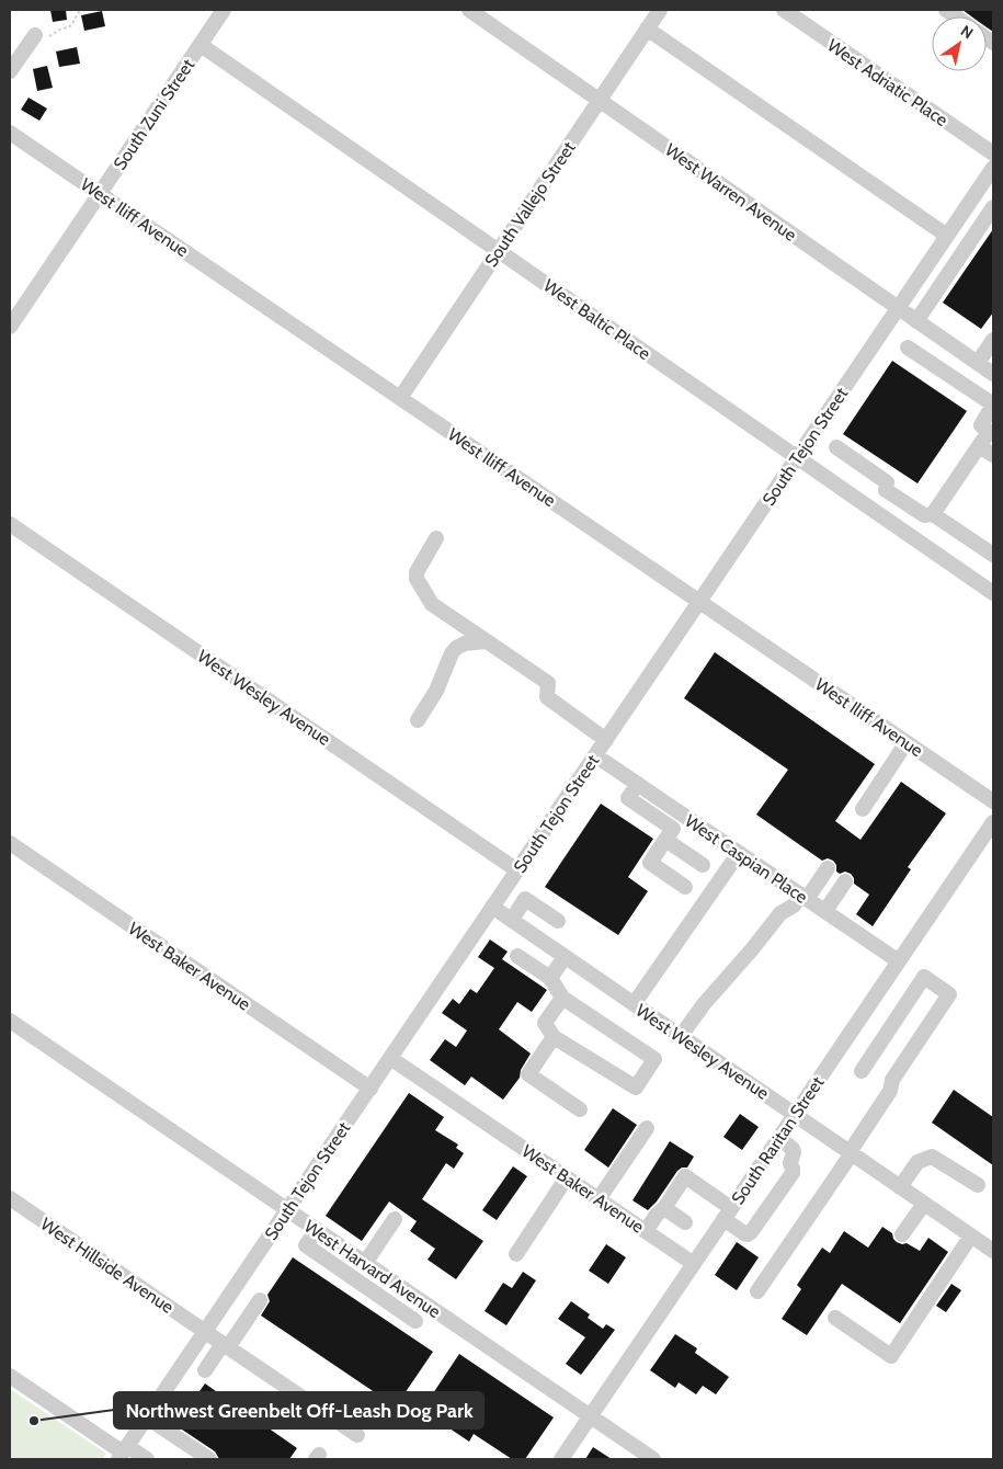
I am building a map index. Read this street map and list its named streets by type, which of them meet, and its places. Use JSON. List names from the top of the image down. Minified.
{"streets":{"street":["West Adriatic Place","South Zuni Street","West Warren Avenue","South Vallejo Street","West Iliff Avenue","West Baltic Place","South Tejon Street","West Wesley Avenue","West Caspian Place","West Baker Avenue","South Raritan Street","West Hillside Avenue","West Harvard Avenue"]},"crossings":[["South Zuni Street","West Iliff Avenue"],["South Zuni Street","West Baltic Place"],["West Warren Avenue","South Vallejo Street"],["West Warren Avenue","South Tejon Street"],["South Vallejo Street","West Iliff Avenue"],["South Vallejo Street","West Baltic Place"],["West Iliff Avenue","South Tejon Street"],["West Baltic Place","South Tejon Street"],["South Tejon Street","West Wesley Avenue"],["South Tejon Street","West Caspian Place"],["South Tejon Street","West Baker Avenue"],["South Tejon Street","West Hillside Avenue"],["South Tejon Street","West Harvard Avenue"],["West Wesley Avenue","South Raritan Street"],["West Caspian Place","South Raritan Street"],["West Baker Avenue","South Raritan Street"],["South Raritan Street","West Harvard Avenue"]],"places":["Northwest Greenbelt Off-Leash Dog Park"],"north":"top right"}
